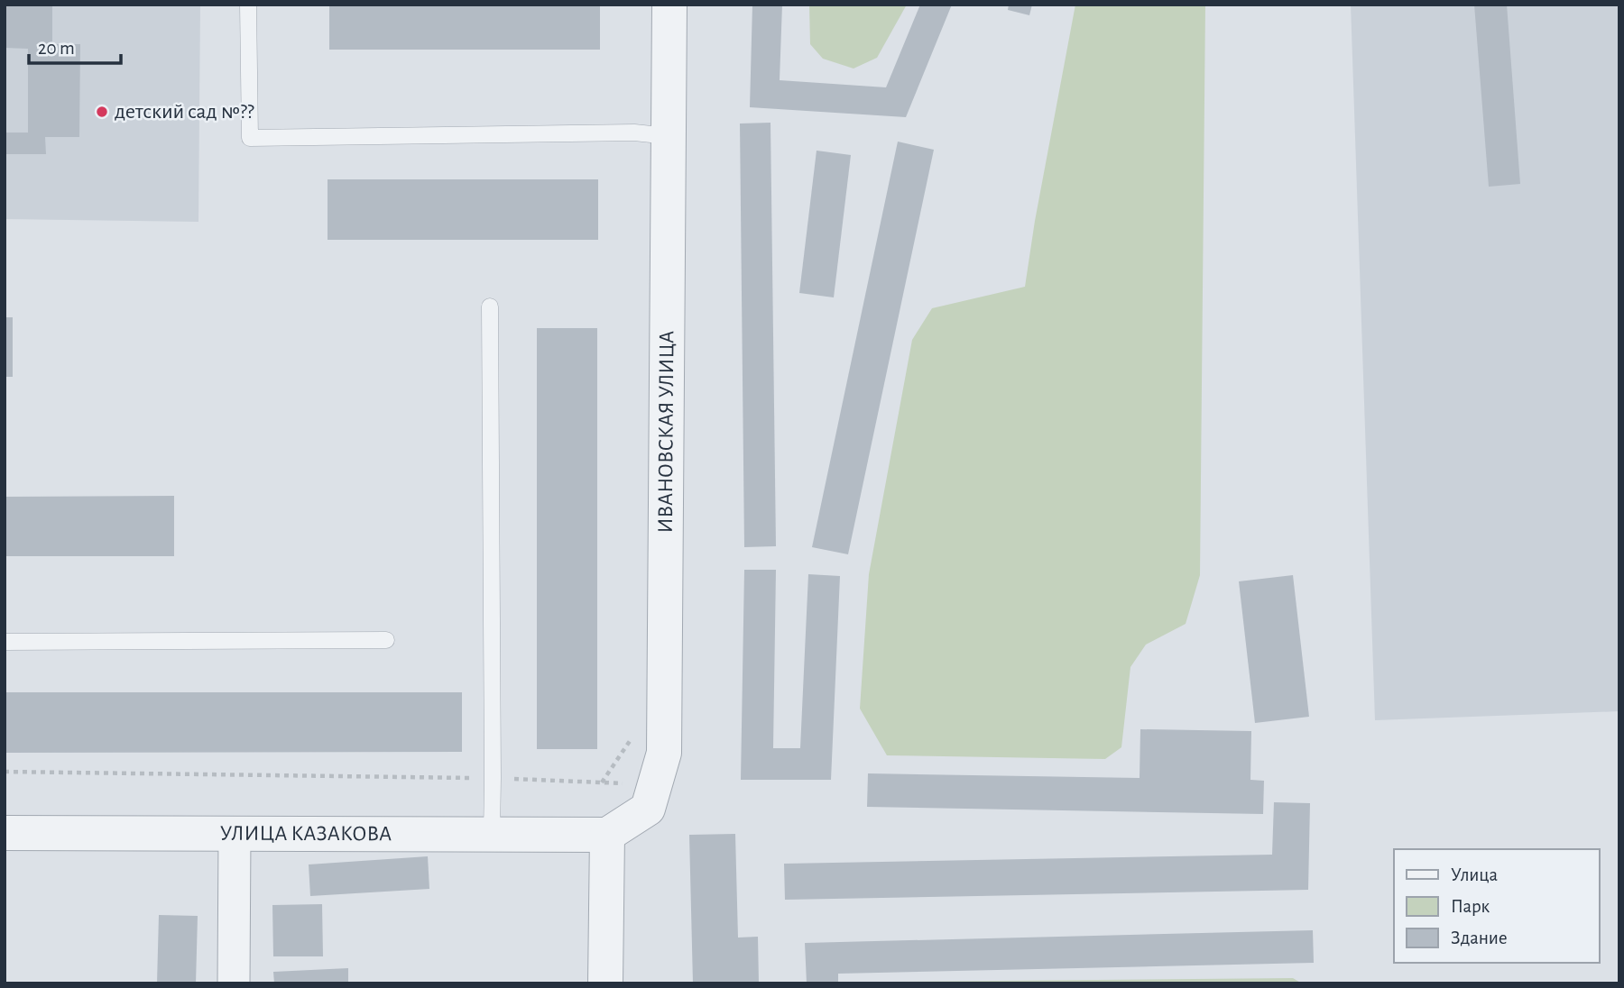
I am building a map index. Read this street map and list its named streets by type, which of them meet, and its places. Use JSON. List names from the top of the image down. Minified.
{"streets":{"street":["ИВАНОВСКАЯ УЛИЦА","УЛИЦА КАЗАКОВА"]},"crossings":[["ИВАНОВСКАЯ УЛИЦА","УЛИЦА КАЗАКОВА"]],"places":["детский сад №??"],"legend":["Улица","Парк","Здание"],"scale_bar":"20 m"}
